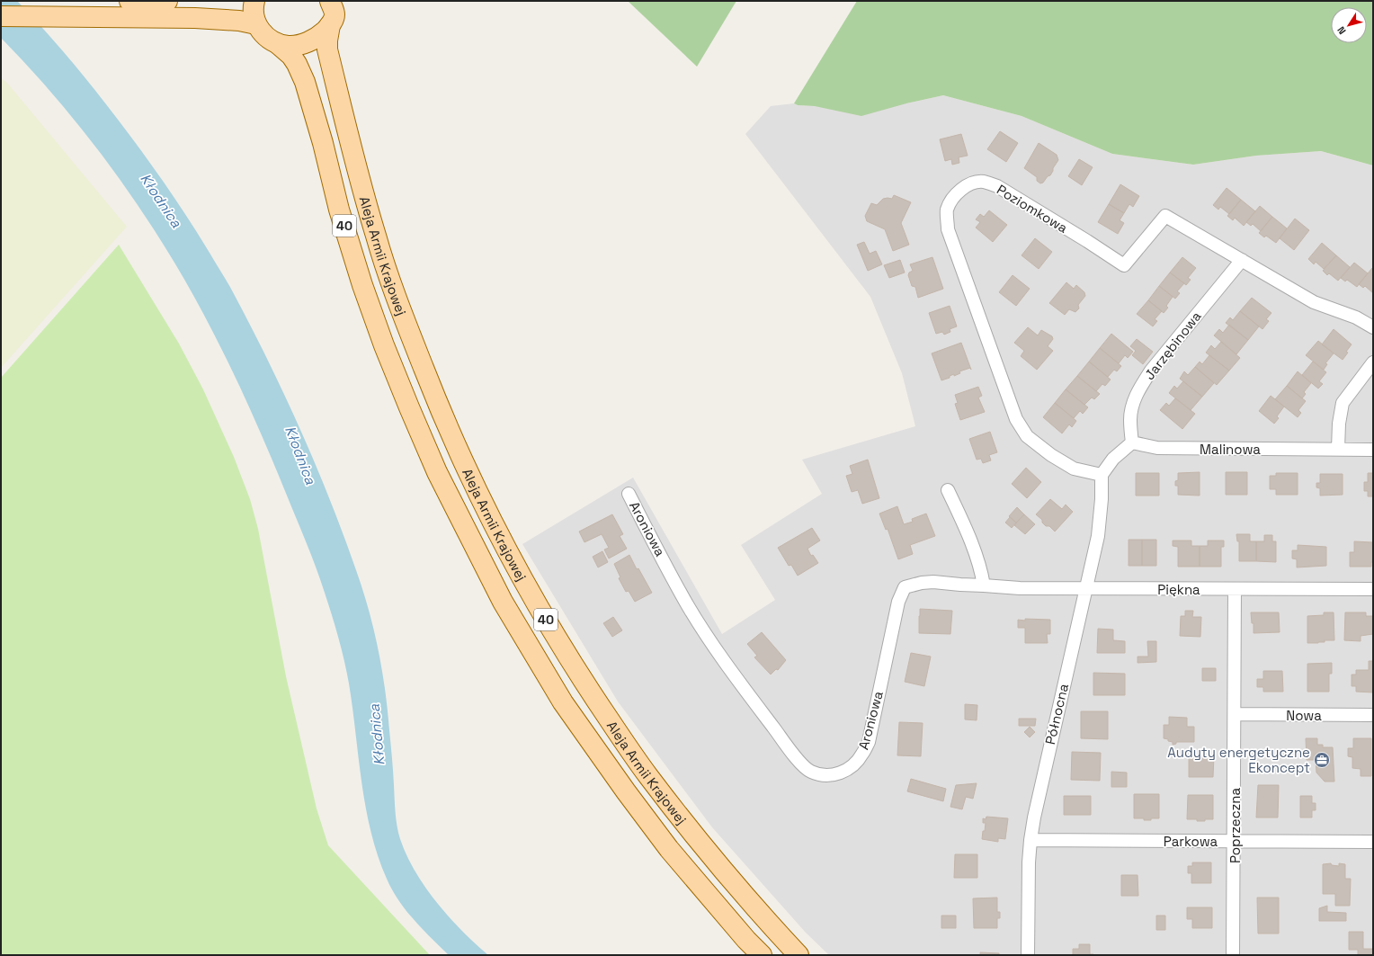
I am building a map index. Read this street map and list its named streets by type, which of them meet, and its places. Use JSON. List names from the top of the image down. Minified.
{"streets":{"main road":["40","Aleja Armii Krajowej"],"street":["Poziomkowa","Jarzębinowa","Malinowa","Aroniowa","Piękna","Północna","Nowa","Poprzeczna","Parkowa"]},"crossings":[["Poziomkowa","Jarzębinowa"],["Poziomkowa","Północna"],["40","Aleja Armii Krajowej"],["Jarzębinowa","Malinowa"],["Aroniowa","Piękna"],["Piękna","Północna"],["Piękna","Poprzeczna"],["Północna","Parkowa"],["Nowa","Poprzeczna"],["Poprzeczna","Parkowa"]],"water":["Kłodnica"],"places":{"office":["Audyty energetyczne Ekoncept"]},"north":"bottom left"}
